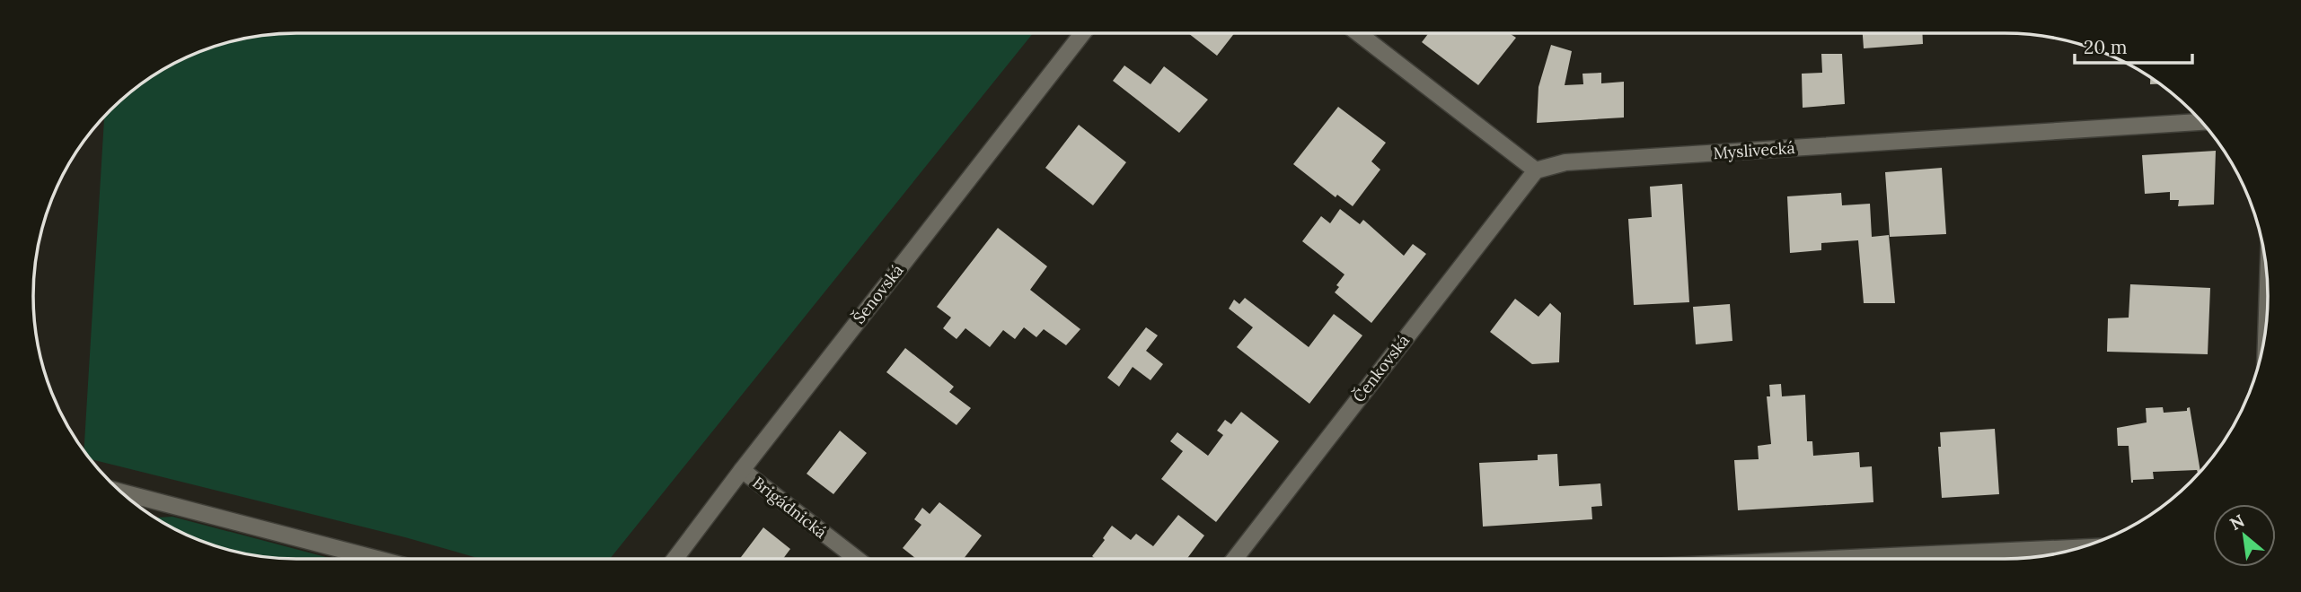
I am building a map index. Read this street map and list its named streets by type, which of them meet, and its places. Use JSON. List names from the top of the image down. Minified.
{"streets":{"street":["Myslivecká","Šenovská","Čenkovská","Brigádnická"]},"crossings":[["Myslivecká","Čenkovská"],["Šenovská","Brigádnická"]],"scale_bar":"20 m","north":"top left"}
